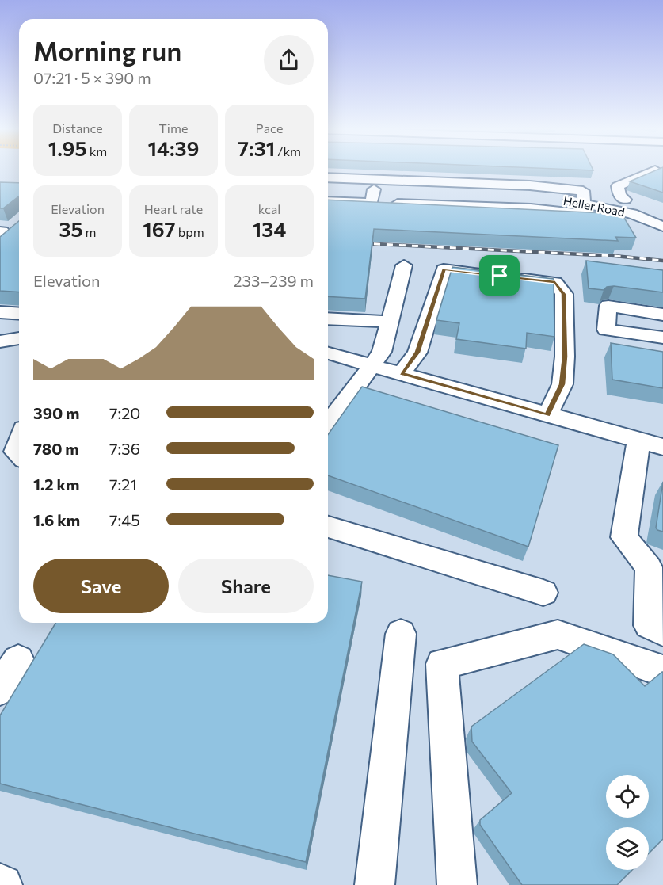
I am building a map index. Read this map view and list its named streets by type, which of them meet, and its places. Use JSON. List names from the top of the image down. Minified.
{"streets":{"street":["Heller Road"]},"page":{"heading":["Morning run","07:21 · 5 × 390 m"],"stats":[["Distance","1.95 km"],["Time","14:39"],["Pace","7:31 /km"],["Elevation","35 m"],["Heart rate","167 bpm"],["kcal","134"]],"chart":["Elevation","233–239 m"],"list":[{"name":"390 m","note":"7:20"},{"name":"780 m","note":"7:36"},{"name":"1.2 km","note":"7:21"},{"name":"1.6 km","note":"7:45"}],"buttons":["Save","Share"]}}
